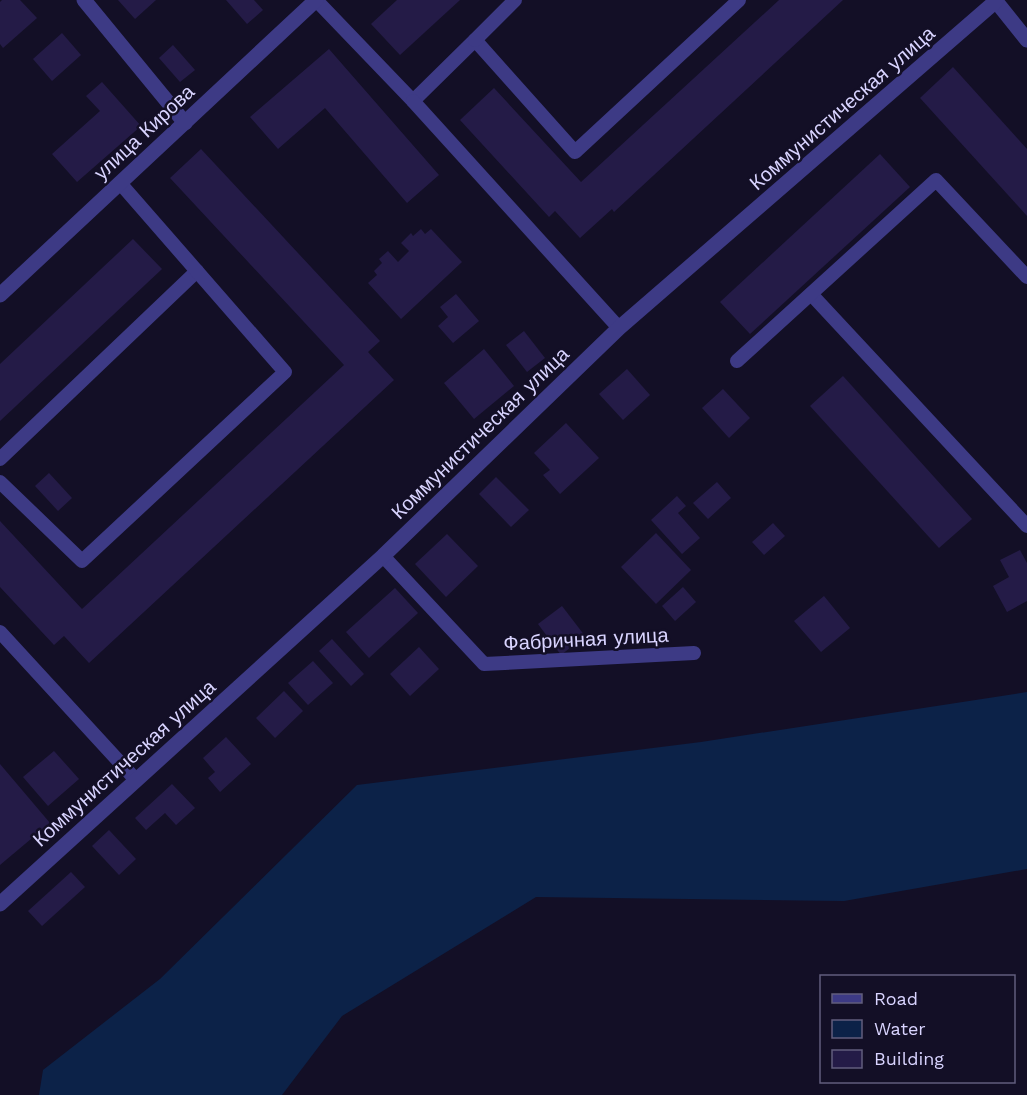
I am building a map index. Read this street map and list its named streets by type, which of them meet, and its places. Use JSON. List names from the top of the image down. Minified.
{"streets":{"street":["Коммунистическая улица","улица Кирова"],"lane":["Фабричная улица"]},"crossings":[["Коммунистическая улица","Фабричная улица"]],"legend":["Road","Water","Building"]}
